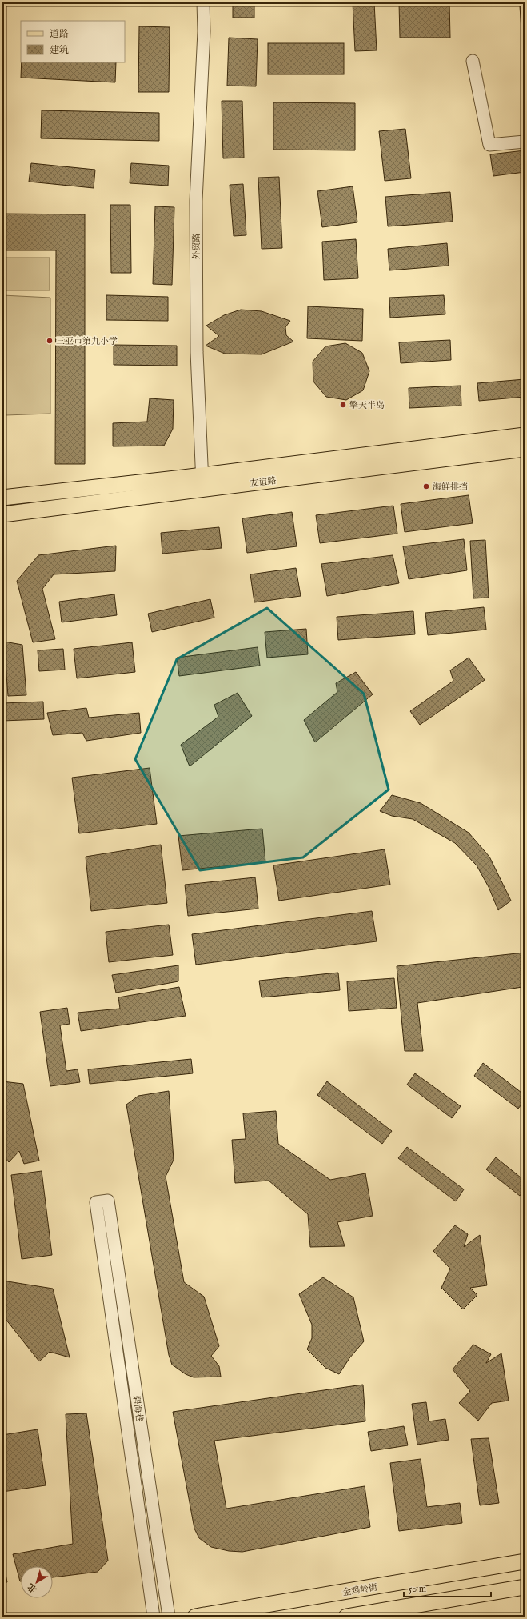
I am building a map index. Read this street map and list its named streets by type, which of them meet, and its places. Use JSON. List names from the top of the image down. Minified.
{"streets":{"main road":["友谊路","金鸡岭街"],"street":["外贸路","碧海巷"]},"crossings":[["外贸路","友谊路"]],"places":["三亚市第九小学","擎天半岛","海鲜排挡"],"legend":["道路","建筑"],"scale_bar":"50 m","north":"bottom left"}
